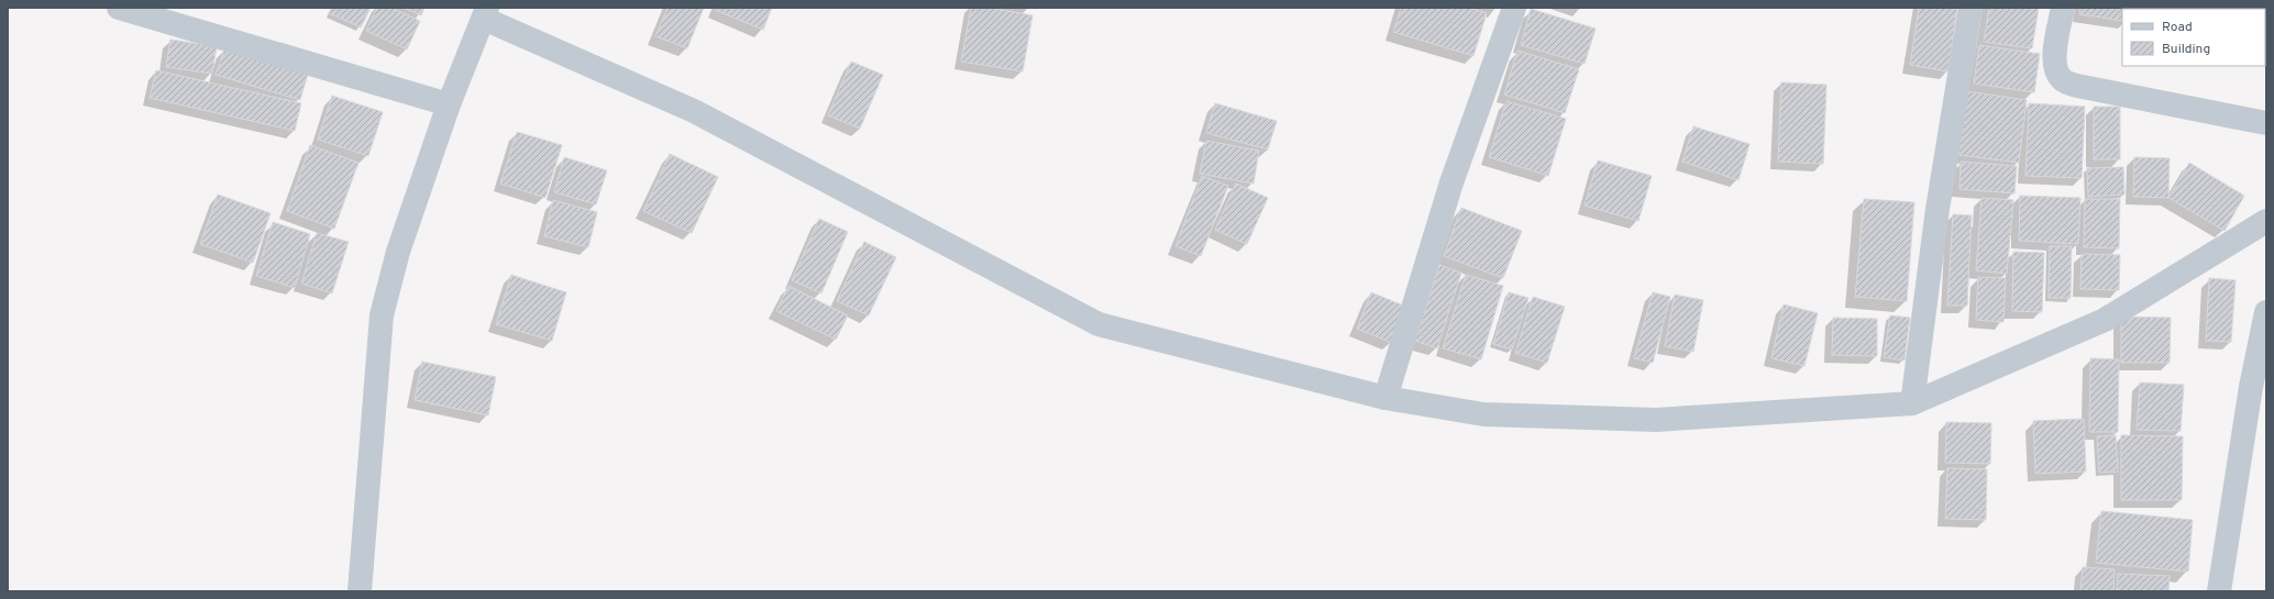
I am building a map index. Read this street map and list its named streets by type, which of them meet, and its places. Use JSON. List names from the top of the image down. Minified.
{"legend":["Road","Building"]}
